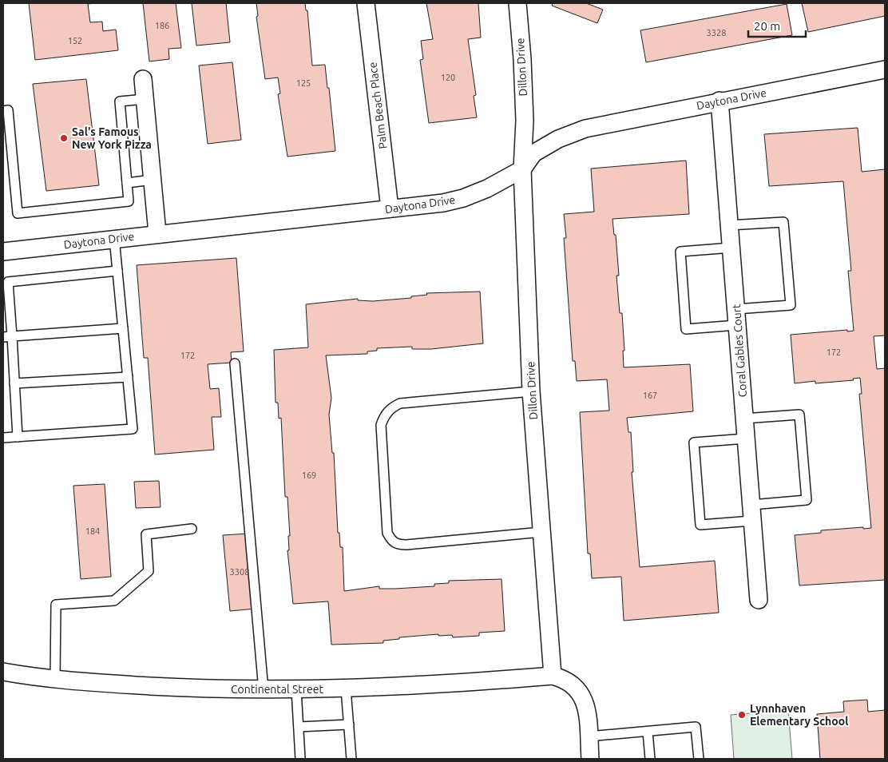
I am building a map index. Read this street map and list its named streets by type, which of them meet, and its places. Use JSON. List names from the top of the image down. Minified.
{"streets":{"street":["Dillon Drive","Daytona Drive","Palm Beach Place","Coral Gables Court","Continental Street"]},"crossings":[["Dillon Drive","Daytona Drive"],["Dillon Drive","Continental Street"],["Daytona Drive","Palm Beach Place"],["Daytona Drive","Coral Gables Court"]],"places":["Sal's Famous New York Pizza","Lynnhaven Elementary School"],"house_numbers":["186","3328","152","120","125","172","172","167","169","184","3308"],"scale_bar":"20 m"}
